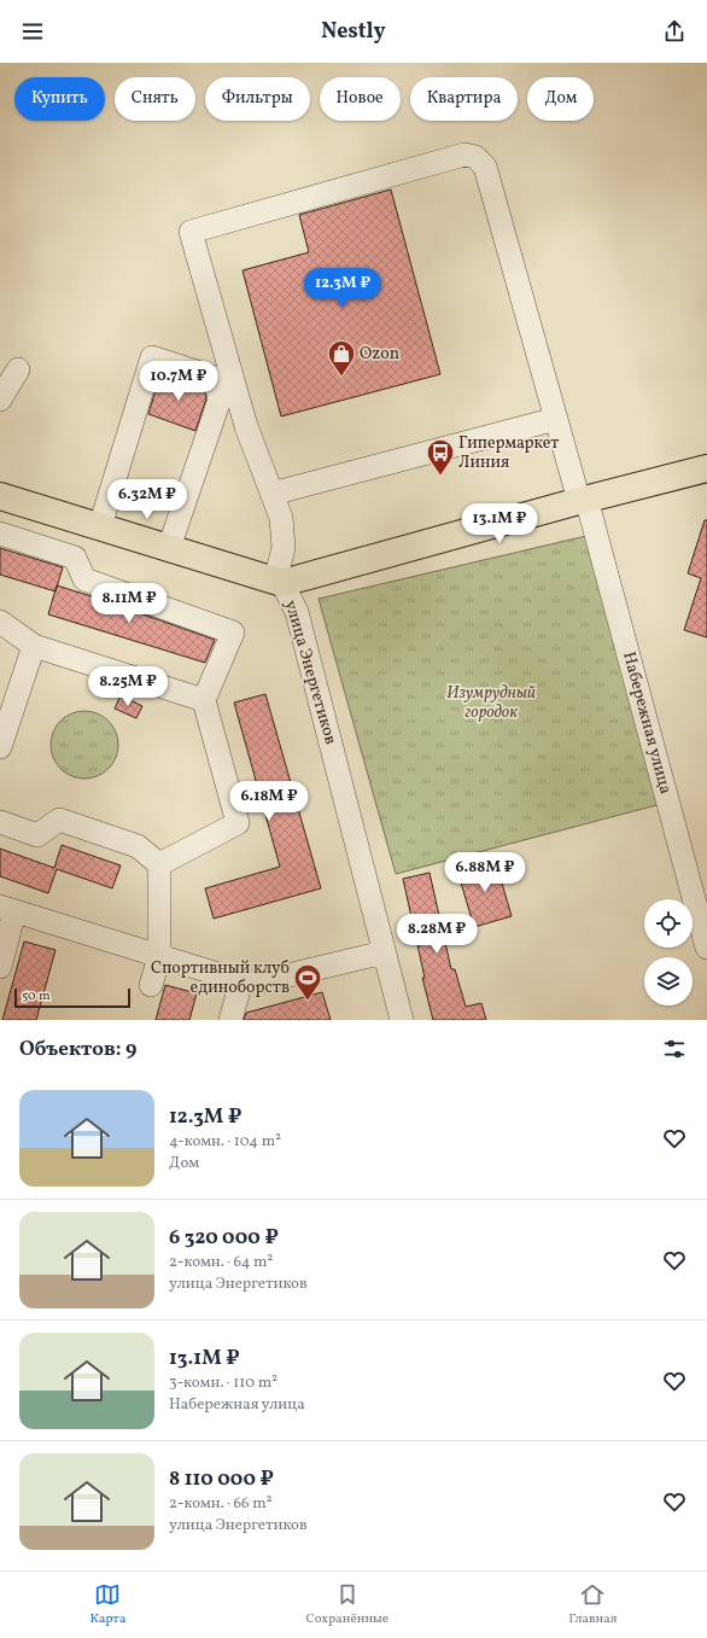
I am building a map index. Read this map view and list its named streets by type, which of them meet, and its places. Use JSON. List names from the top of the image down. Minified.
{"streets":{"main road":["улица Энергетиков"],"street":["Набережная улица"]},"parks":["Изумрудный городок"],"places":{"shop":["Ozon"],"bus stop":["Гипермаркет Линия"],"sports":["Спортивный клуб единоборств"]},"scale_bar":"50 m","page":{"header":"Nestly","chip":["Купить","Снять","Фильтры","Новое","Квартира","Дом"],"price":["12.3M ₽","10.7M ₽","6.32M ₽","13.1M ₽","8.11M ₽","8.25M ₽","6.18M ₽","6.88M ₽","8.28M ₽"],"scale":"50 m","heading":"Объектов: 9","list":[{"name":"12.3M ₽","note":"4-комн. · 104 m² · Дом"},{"name":"6 320 000 ₽","note":"2-комн. · 64 m² · улица Энергетиков"},{"name":"13.1M ₽","note":"3-комн. · 110 m² · Набережная улица"},{"name":"8 110 000 ₽","note":"2-комн. · 66 m² · улица Энергетиков"}],"tabs":["Карта","Сохранённые","Главная"]}}
